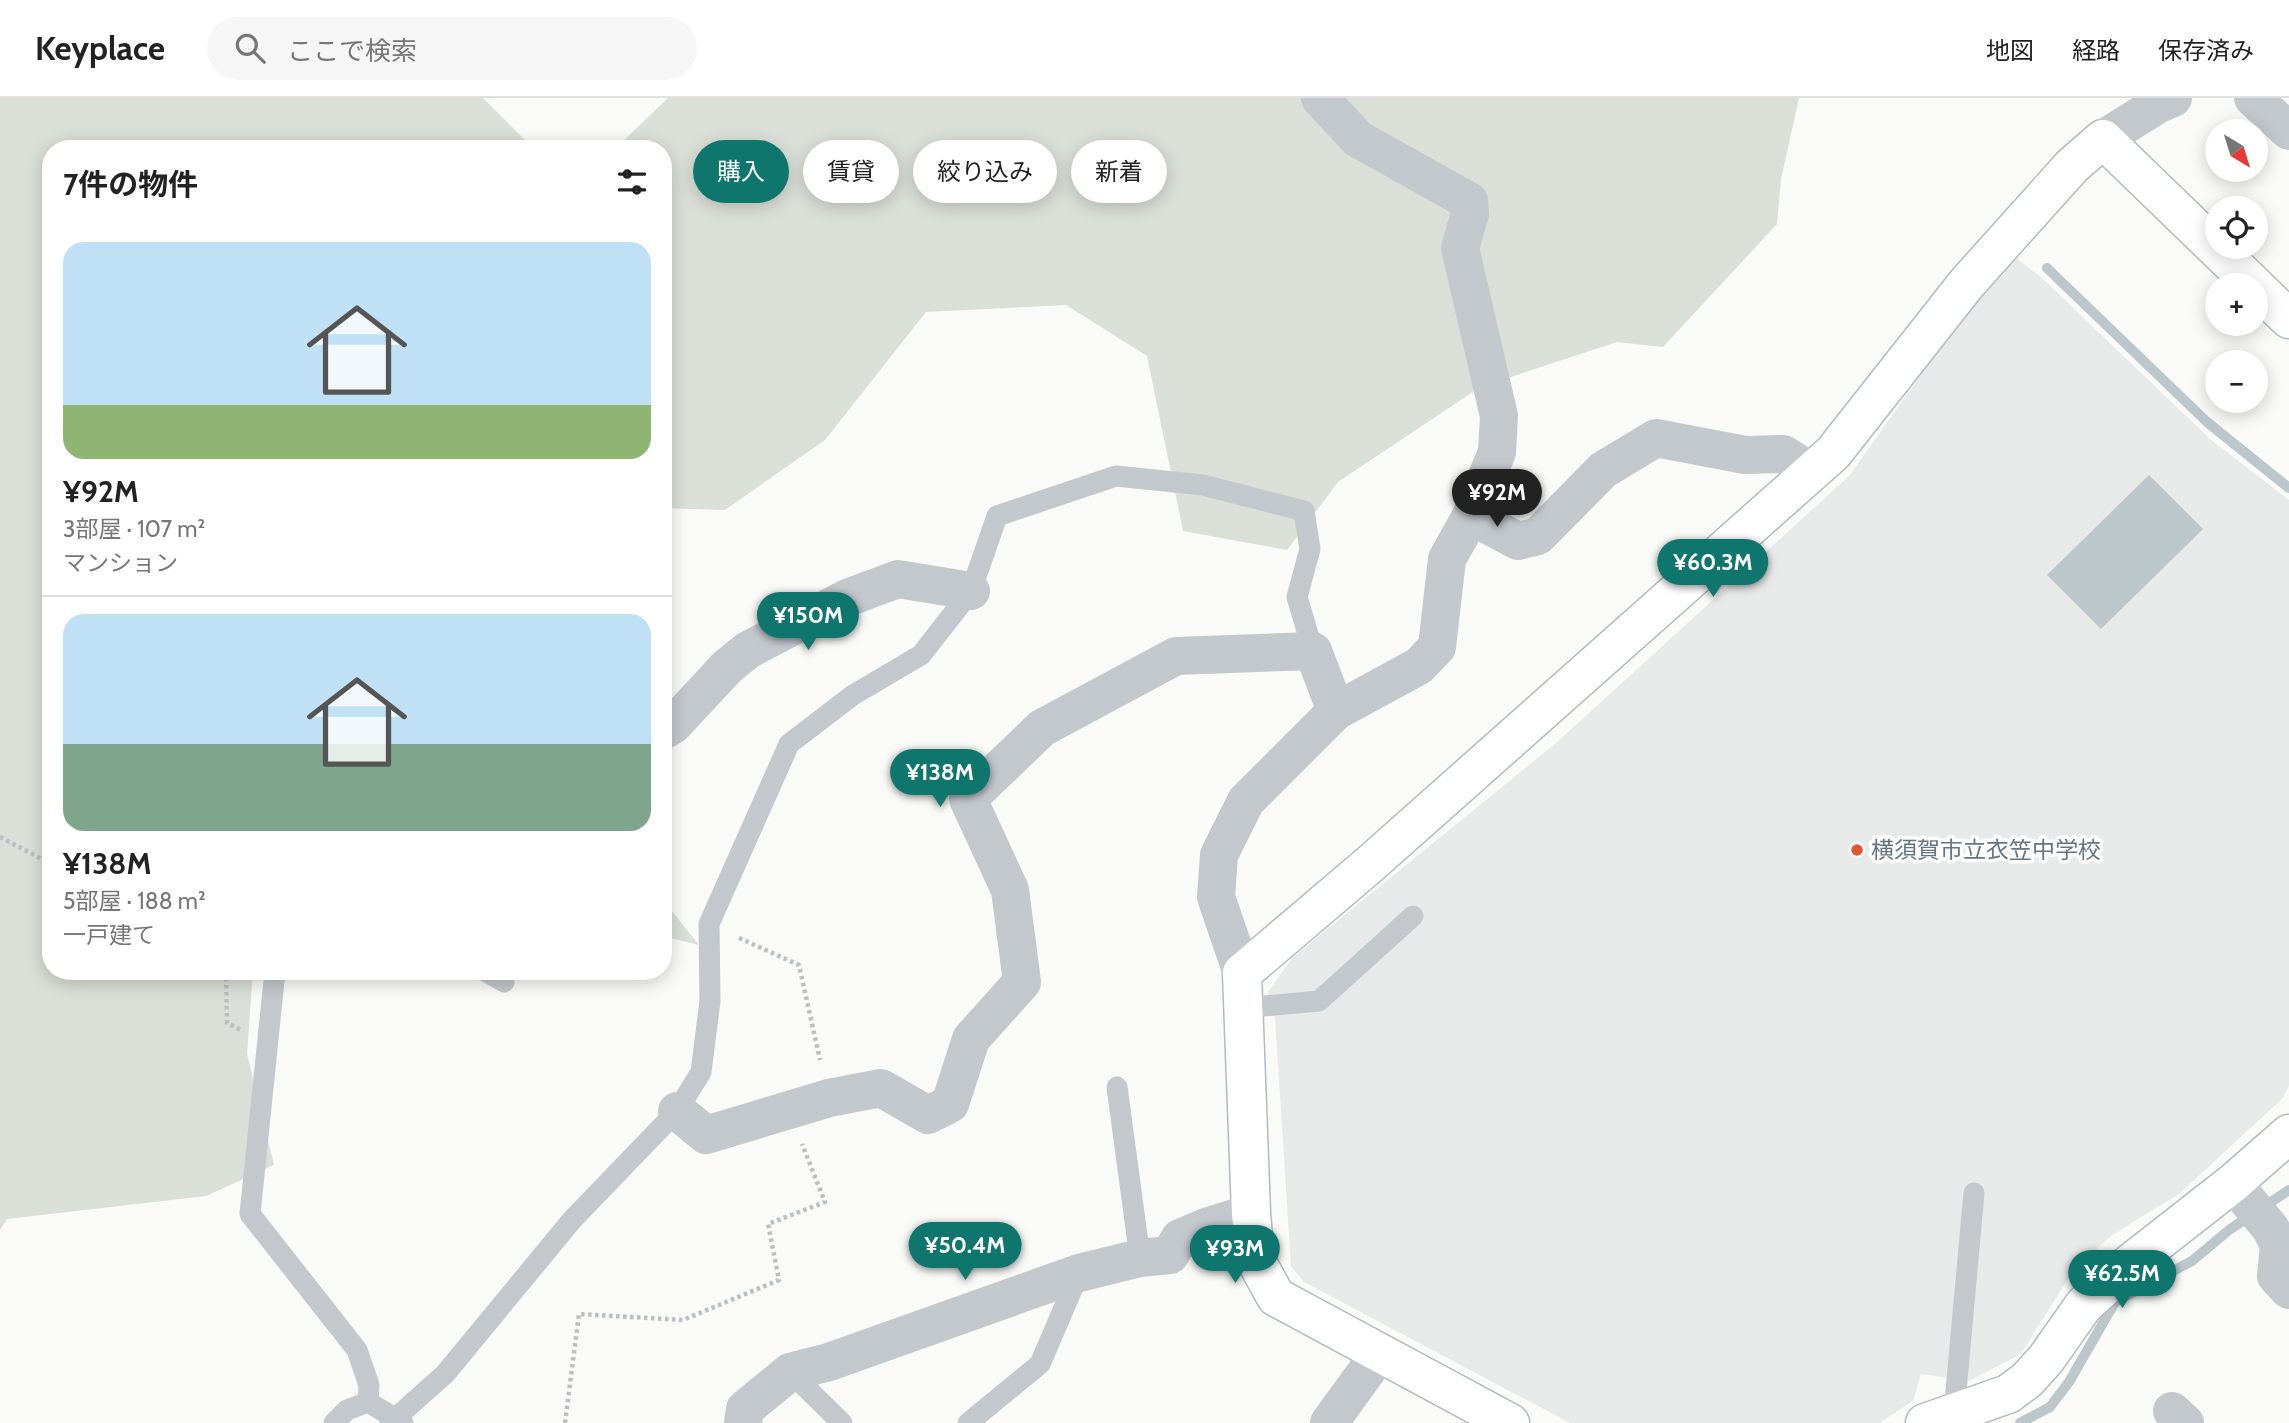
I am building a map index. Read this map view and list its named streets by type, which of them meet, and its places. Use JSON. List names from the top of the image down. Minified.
{"places":["横須賀市立衣笠中学校"],"north":"bottom right","page":{"header":"Keyplace","search":"ここで検索","nav":["地図","経路","保存済み"],"map_buttons":["+","−"],"chip":["購入","賃貸","絞り込み","新着"],"heading":"7件の物件","list":[{"name":"¥92M","note":"3部屋 · 107 m² · マンション"},{"name":"¥138M","note":"5部屋 · 188 m² · 一戸建て"}],"price":["¥92M","¥60.3M","¥150M","¥138M","¥50.4M","¥93M","¥62.5M"]}}
